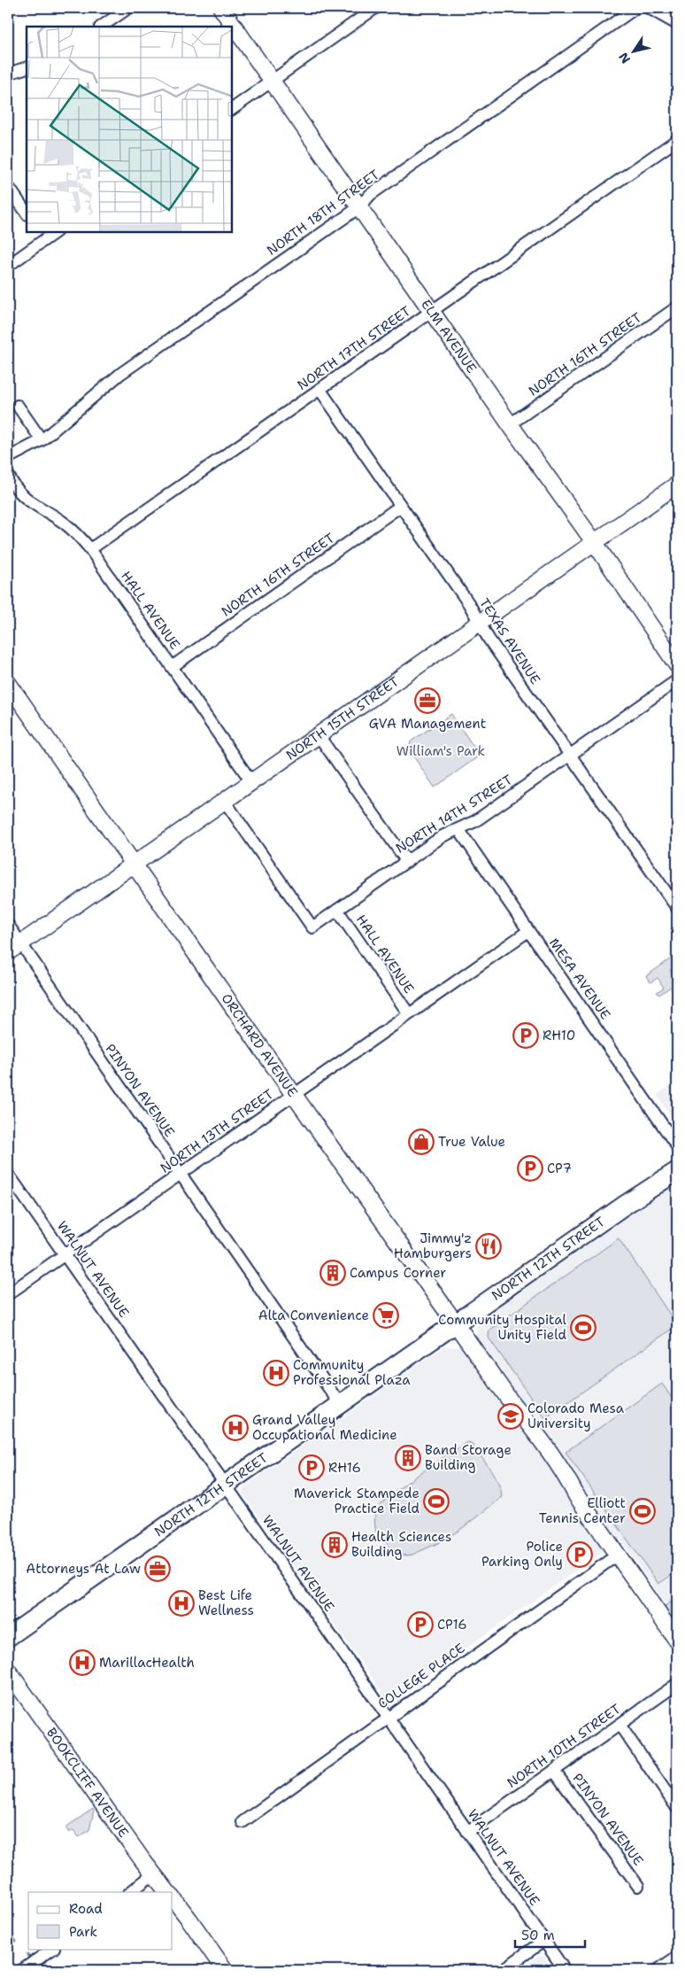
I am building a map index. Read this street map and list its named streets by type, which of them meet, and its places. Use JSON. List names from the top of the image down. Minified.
{"streets":{"main road":["NORTH 12TH STREET"],"street":["NORTH 18TH STREET","ELM AVENUE","NORTH 17TH STREET","NORTH 16TH STREET","HALL AVENUE","TEXAS AVENUE","NORTH 15TH STREET","NORTH 14TH STREET","MESA AVENUE","ORCHARD AVENUE","PINYON AVENUE","NORTH 13TH STREET","WALNUT AVENUE","COLLEGE PLACE","NORTH 10TH STREET","BOOKCLIFF AVENUE"]},"crossings":[["NORTH 18TH STREET","ELM AVENUE"],["ELM AVENUE","NORTH 17TH STREET"],["ELM AVENUE","NORTH 16TH STREET"],["ELM AVENUE","NORTH 15TH STREET"],["NORTH 17TH STREET","HALL AVENUE"],["NORTH 17TH STREET","TEXAS AVENUE"],["NORTH 16TH STREET","HALL AVENUE"],["NORTH 16TH STREET","TEXAS AVENUE"],["HALL AVENUE","NORTH 15TH STREET"],["HALL AVENUE","NORTH 14TH STREET"],["HALL AVENUE","NORTH 13TH STREET"],["TEXAS AVENUE","NORTH 15TH STREET"],["TEXAS AVENUE","NORTH 14TH STREET"],["NORTH 15TH STREET","NORTH 14TH STREET"],["NORTH 15TH STREET","ORCHARD AVENUE"],["NORTH 15TH STREET","PINYON AVENUE"],["NORTH 14TH STREET","MESA AVENUE"],["MESA AVENUE","NORTH 13TH STREET"],["ORCHARD AVENUE","NORTH 13TH STREET"],["ORCHARD AVENUE","NORTH 12TH STREET"],["ORCHARD AVENUE","COLLEGE PLACE"],["PINYON AVENUE","NORTH 13TH STREET"],["PINYON AVENUE","NORTH 12TH STREET"],["PINYON AVENUE","NORTH 10TH STREET"],["NORTH 13TH STREET","WALNUT AVENUE"],["NORTH 12TH STREET","WALNUT AVENUE"],["WALNUT AVENUE","COLLEGE PLACE"],["WALNUT AVENUE","NORTH 10TH STREET"]],"parks":["William's Park"],"places":{"office":["GVA Management","Attorneys At Law"],"parking":["RH10","CP7","RH16","Police Parking Only","CP16"],"shop":["True Value"],"restaurant":["Jimmy'z Hamburgers"],"building":["Campus Corner","Band Storage Building","Health Sciences Building"],"supermarket":["Alta Convenience"],"sports":["Community Hospital Unity Field","Maverick Stampede Practice Field","Elliott Tennis Center"],"hospital":["Community Professional Plaza","Grand Valley Occupational Medicine","Best Life Wellness","MarillacHealth"],"school or university":["Colorado Mesa University"]},"legend":["Road","Park"],"scale_bar":"50 m","north":"bottom left"}
